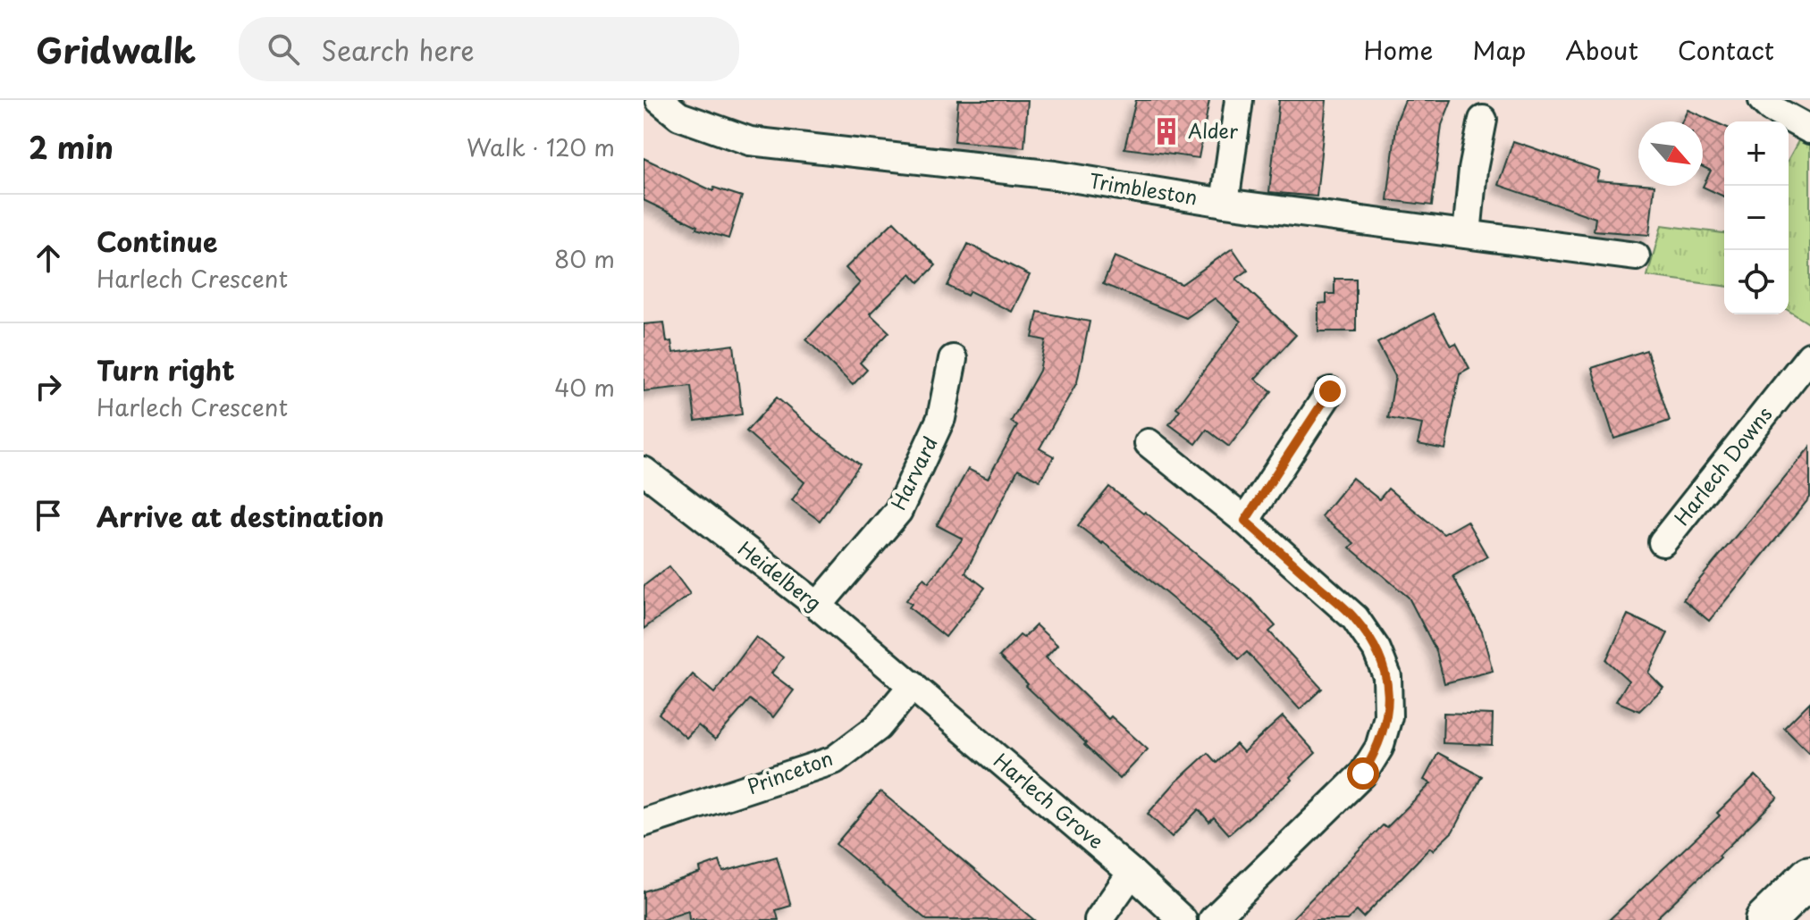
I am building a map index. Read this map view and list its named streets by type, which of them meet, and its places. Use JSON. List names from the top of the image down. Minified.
{"streets":{"street":["Trimbleston","Harlech Downs","Harvard","Heidelberg","Princeton","Harlech Grove"]},"crossings":[["Harvard","Heidelberg"],["Heidelberg","Princeton"],["Heidelberg","Harlech Grove"],["Princeton","Harlech Grove"]],"places":{"building":["Alder"]},"north":"bottom right","page":{"header":"Gridwalk","search":"Search here","nav":["Home","Map","About","Contact"],"heading":["2 min","Walk · 120 m"],"map_buttons":["+","−"],"list":[["Continue","Harlech Crescent","80 m"],["Turn right","Harlech Crescent","40 m"],"Arrive at destination"]}}
